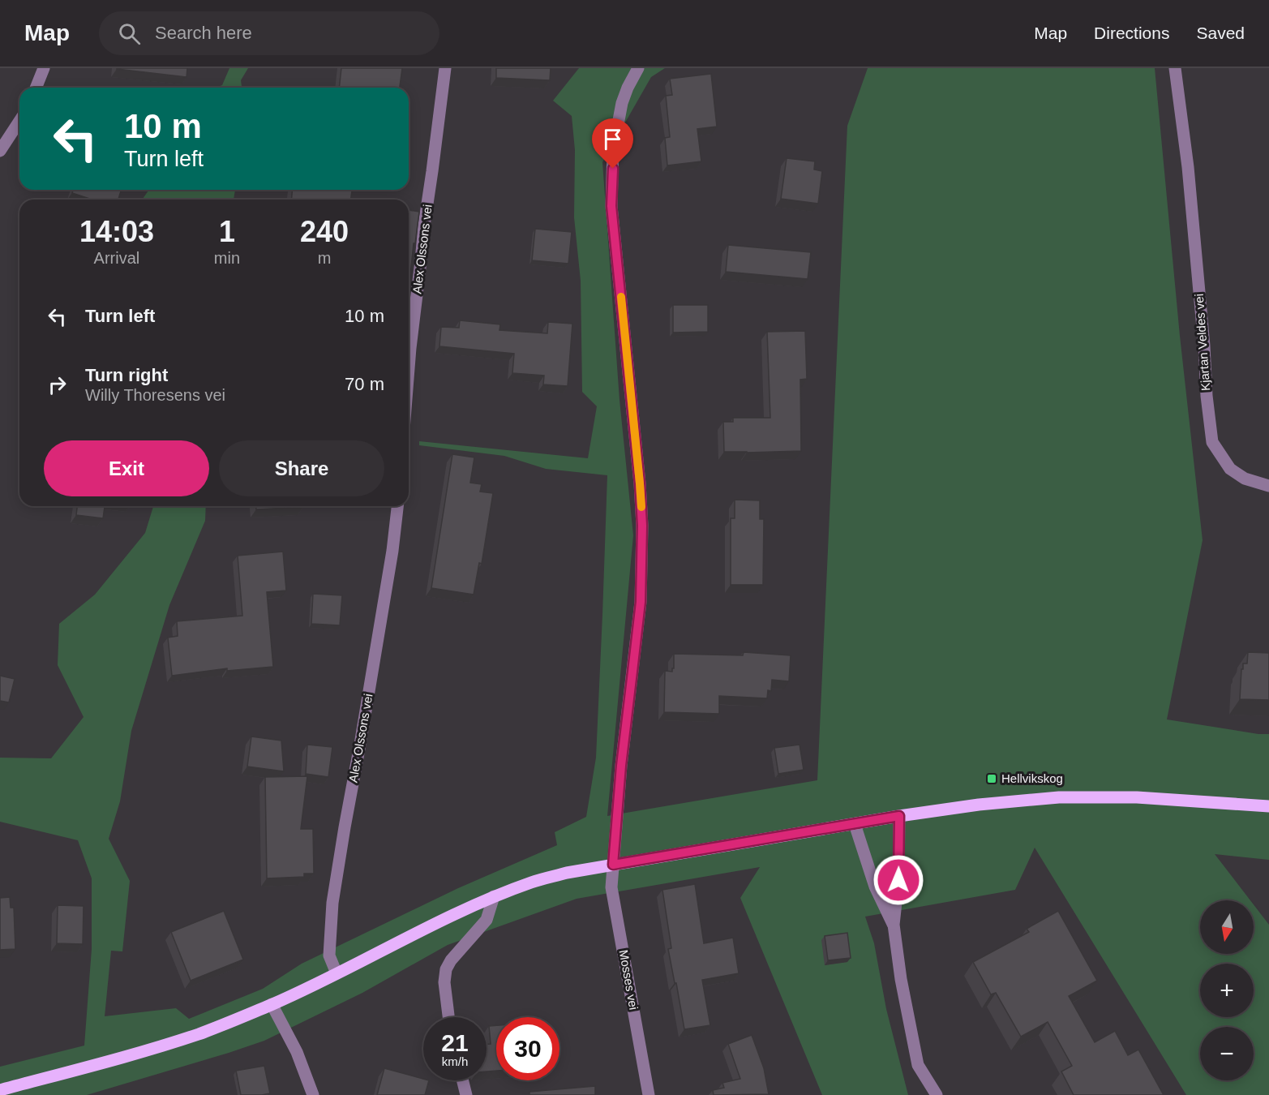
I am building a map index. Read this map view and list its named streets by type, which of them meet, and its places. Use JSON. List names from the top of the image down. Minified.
{"streets":{"street":["Alex Olssons vei","Kjartan Veldes vei","Mosses vei"]},"places":{"transit":["Hellvikskog"]},"north":"bottom","page":{"header":"Map","search":"Search here","nav":["Map","Directions","Saved"],"turn":["10 m","Turn left"],"eta":["14:03","Arrival","1","min","240","m"],"list":[{"name":"Turn left","value":"10 m"},{"name":"Turn right","note":"Willy Thoresens vei","value":"70 m"}],"buttons":["Exit","Share"],"map_buttons":["+","−"],"speed":"21 km/h","limit":"30"}}
